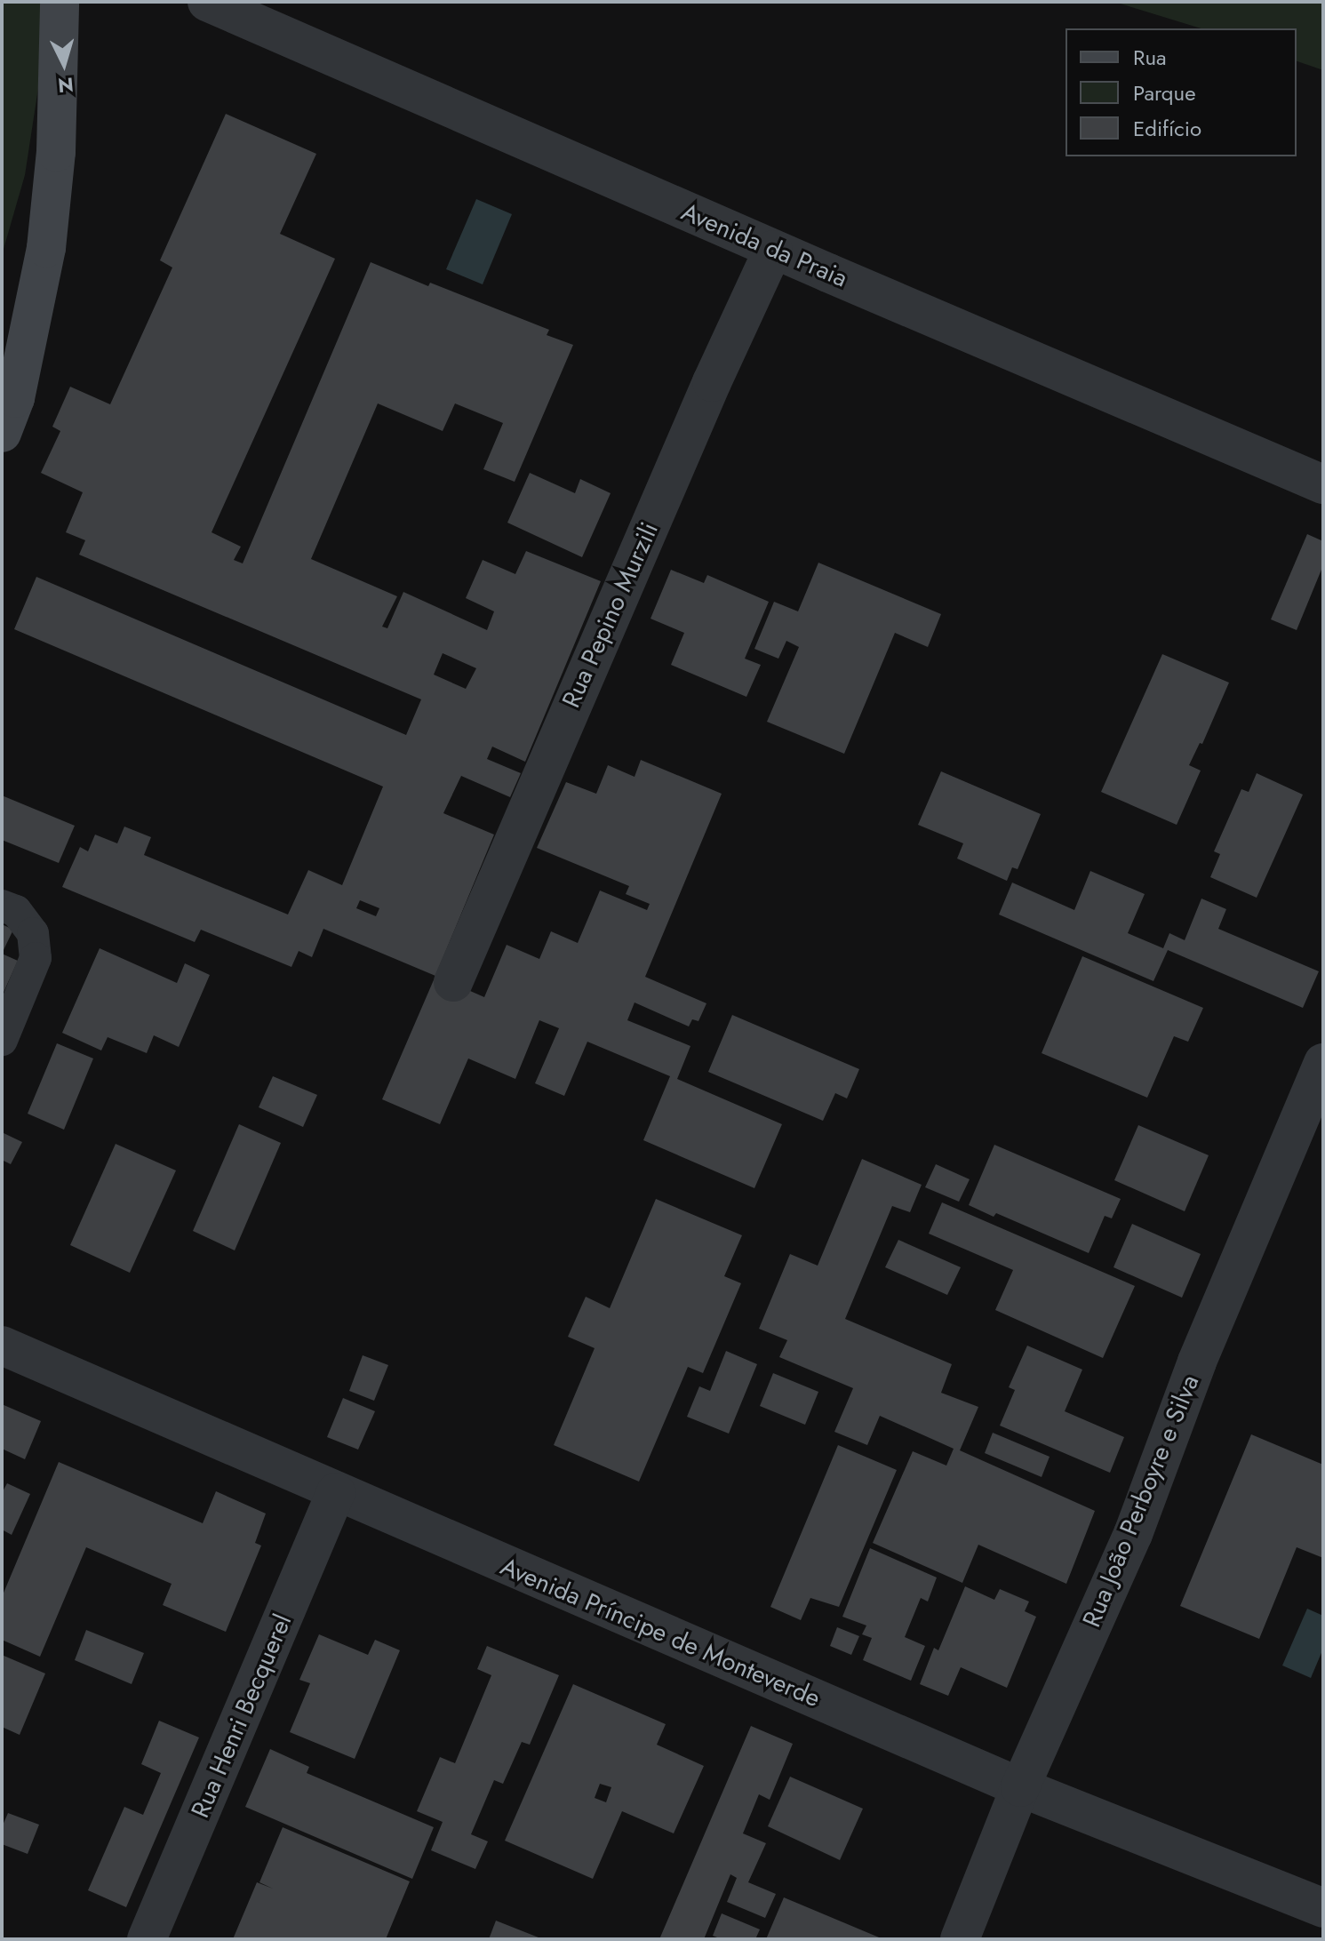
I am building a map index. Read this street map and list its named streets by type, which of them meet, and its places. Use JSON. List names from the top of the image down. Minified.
{"streets":{"street":["Avenida da Praia","Rua Pepino Murzili","Rua João Perboyre e Silva","Avenida Príncipe de Monteverde","Rua Henri Becquerel"]},"crossings":[["Avenida da Praia","Rua Pepino Murzili"],["Rua João Perboyre e Silva","Avenida Príncipe de Monteverde"],["Avenida Príncipe de Monteverde","Rua Henri Becquerel"]],"legend":["Rua","Parque","Edifício"],"north":"bottom"}
